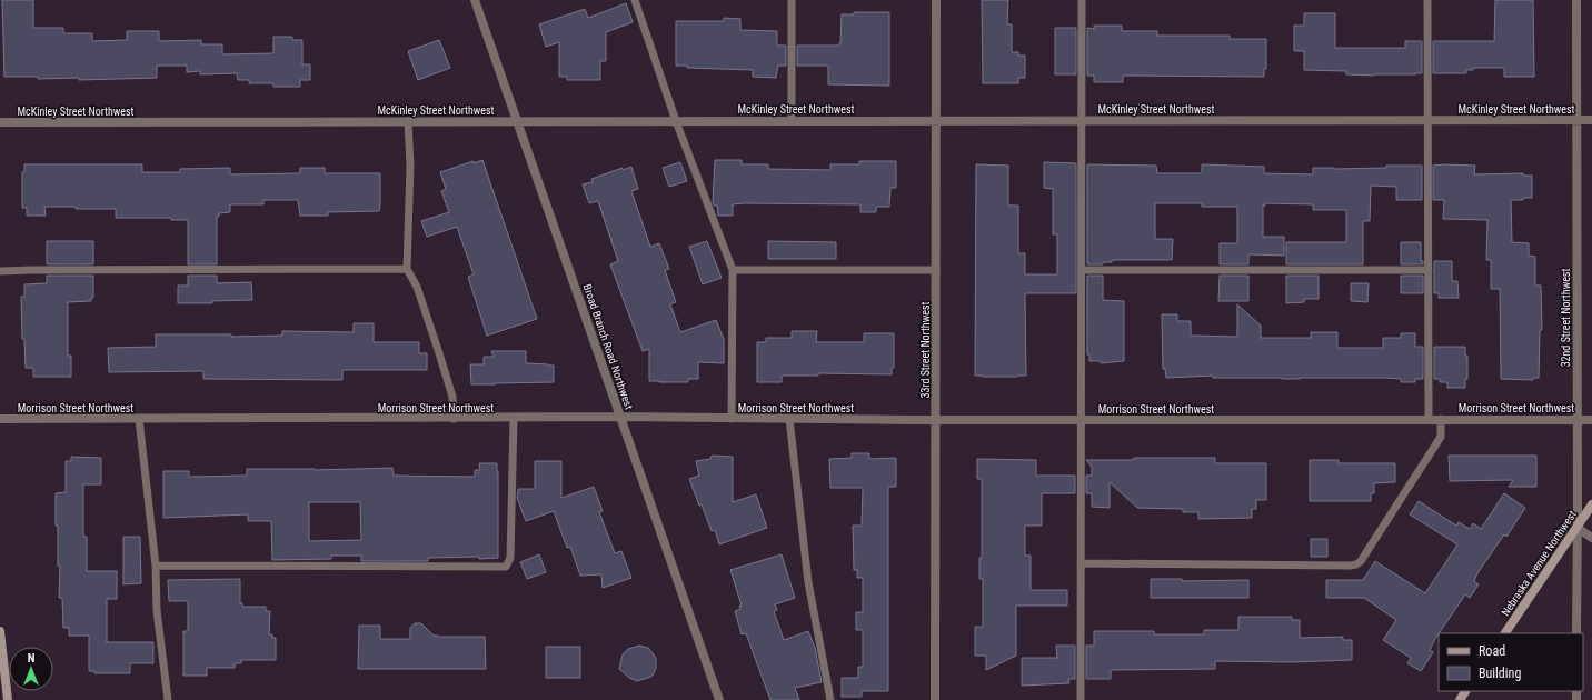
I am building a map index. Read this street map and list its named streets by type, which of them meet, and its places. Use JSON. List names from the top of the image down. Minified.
{"streets":{"street":["McKinley Street Northwest","32nd Street Northwest","Broad Branch Road Northwest","33rd Street Northwest","Morrison Street Northwest","Nebraska Avenue Northwest"]},"crossings":[["McKinley Street Northwest","32nd Street Northwest"],["McKinley Street Northwest","Broad Branch Road Northwest"],["McKinley Street Northwest","33rd Street Northwest"],["32nd Street Northwest","Morrison Street Northwest"],["32nd Street Northwest","Nebraska Avenue Northwest"],["Broad Branch Road Northwest","Morrison Street Northwest"],["33rd Street Northwest","Morrison Street Northwest"]],"legend":["Road","Building"],"north":"top"}
